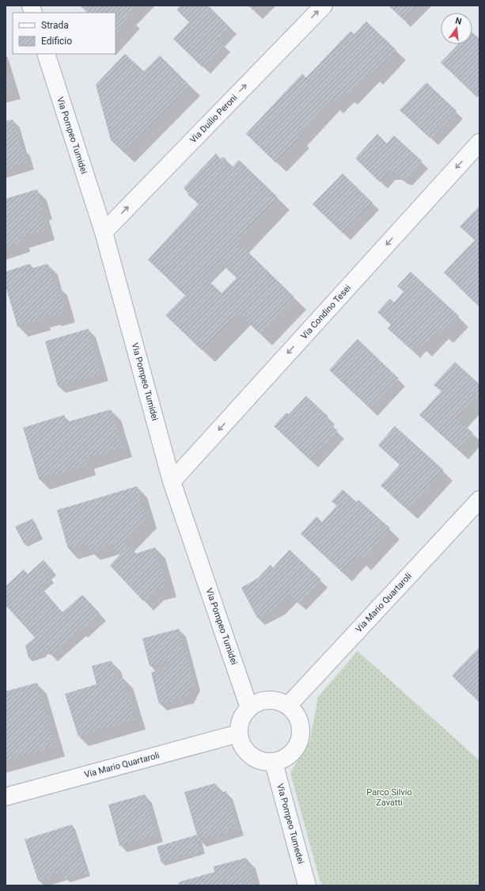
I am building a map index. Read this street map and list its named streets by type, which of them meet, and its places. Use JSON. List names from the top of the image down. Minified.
{"streets":{"street":["Via Duilio Peroni","Via Pompeo Tumidei","Via Condino Tesei","Via Mario Quartaroli","Via Pompeo Tumedei"]},"crossings":[["Via Duilio Peroni","Via Pompeo Tumidei"],["Via Pompeo Tumidei","Via Condino Tesei"],["Via Pompeo Tumidei","Via Mario Quartaroli"],["Via Pompeo Tumidei","Via Pompeo Tumedei"],["Via Mario Quartaroli","Via Pompeo Tumedei"]],"one_way":["Via Duilio Peroni","Via Condino Tesei"],"parks":["Parco Silvio Zavatti"],"legend":["Strada","Edificio"],"north":"top"}
